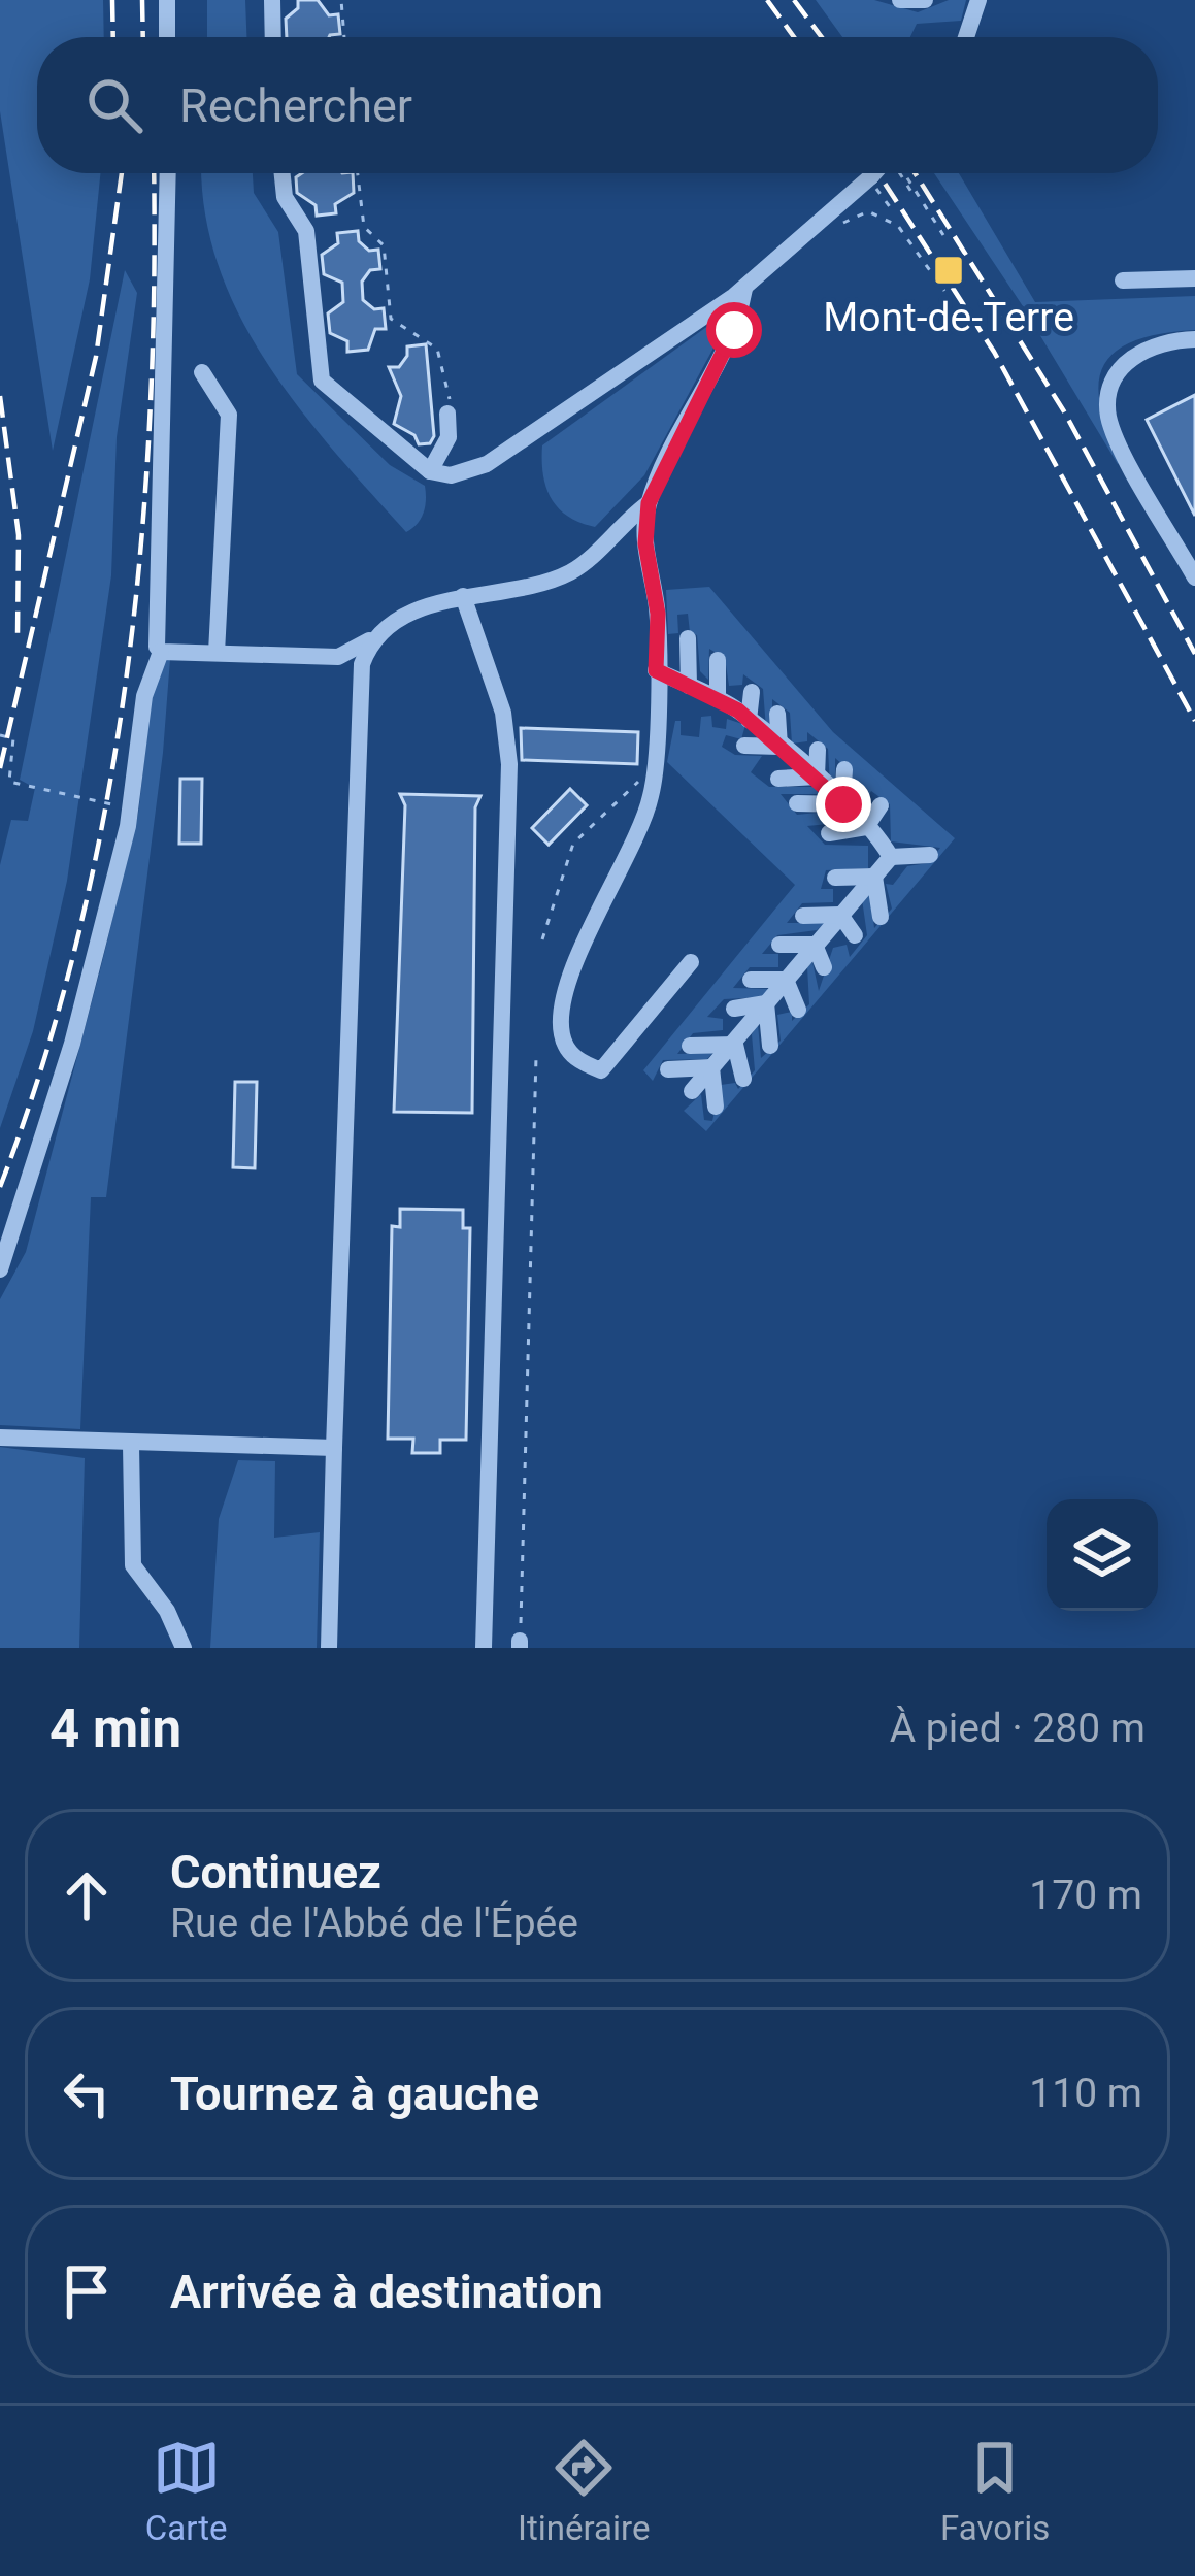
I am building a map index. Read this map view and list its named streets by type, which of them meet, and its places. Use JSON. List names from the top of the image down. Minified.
{"places":{"transit":["Mont-de-Terre"]},"page":{"search":"Rechercher","heading":["4 min","À pied · 280 m"],"list":[["Continuez","Rue de l'Abbé de l'Épée","170 m"],["Tournez à gauche","110 m"],"Arrivée à destination"],"nav":["Carte","Itinéraire","Favoris"]}}
